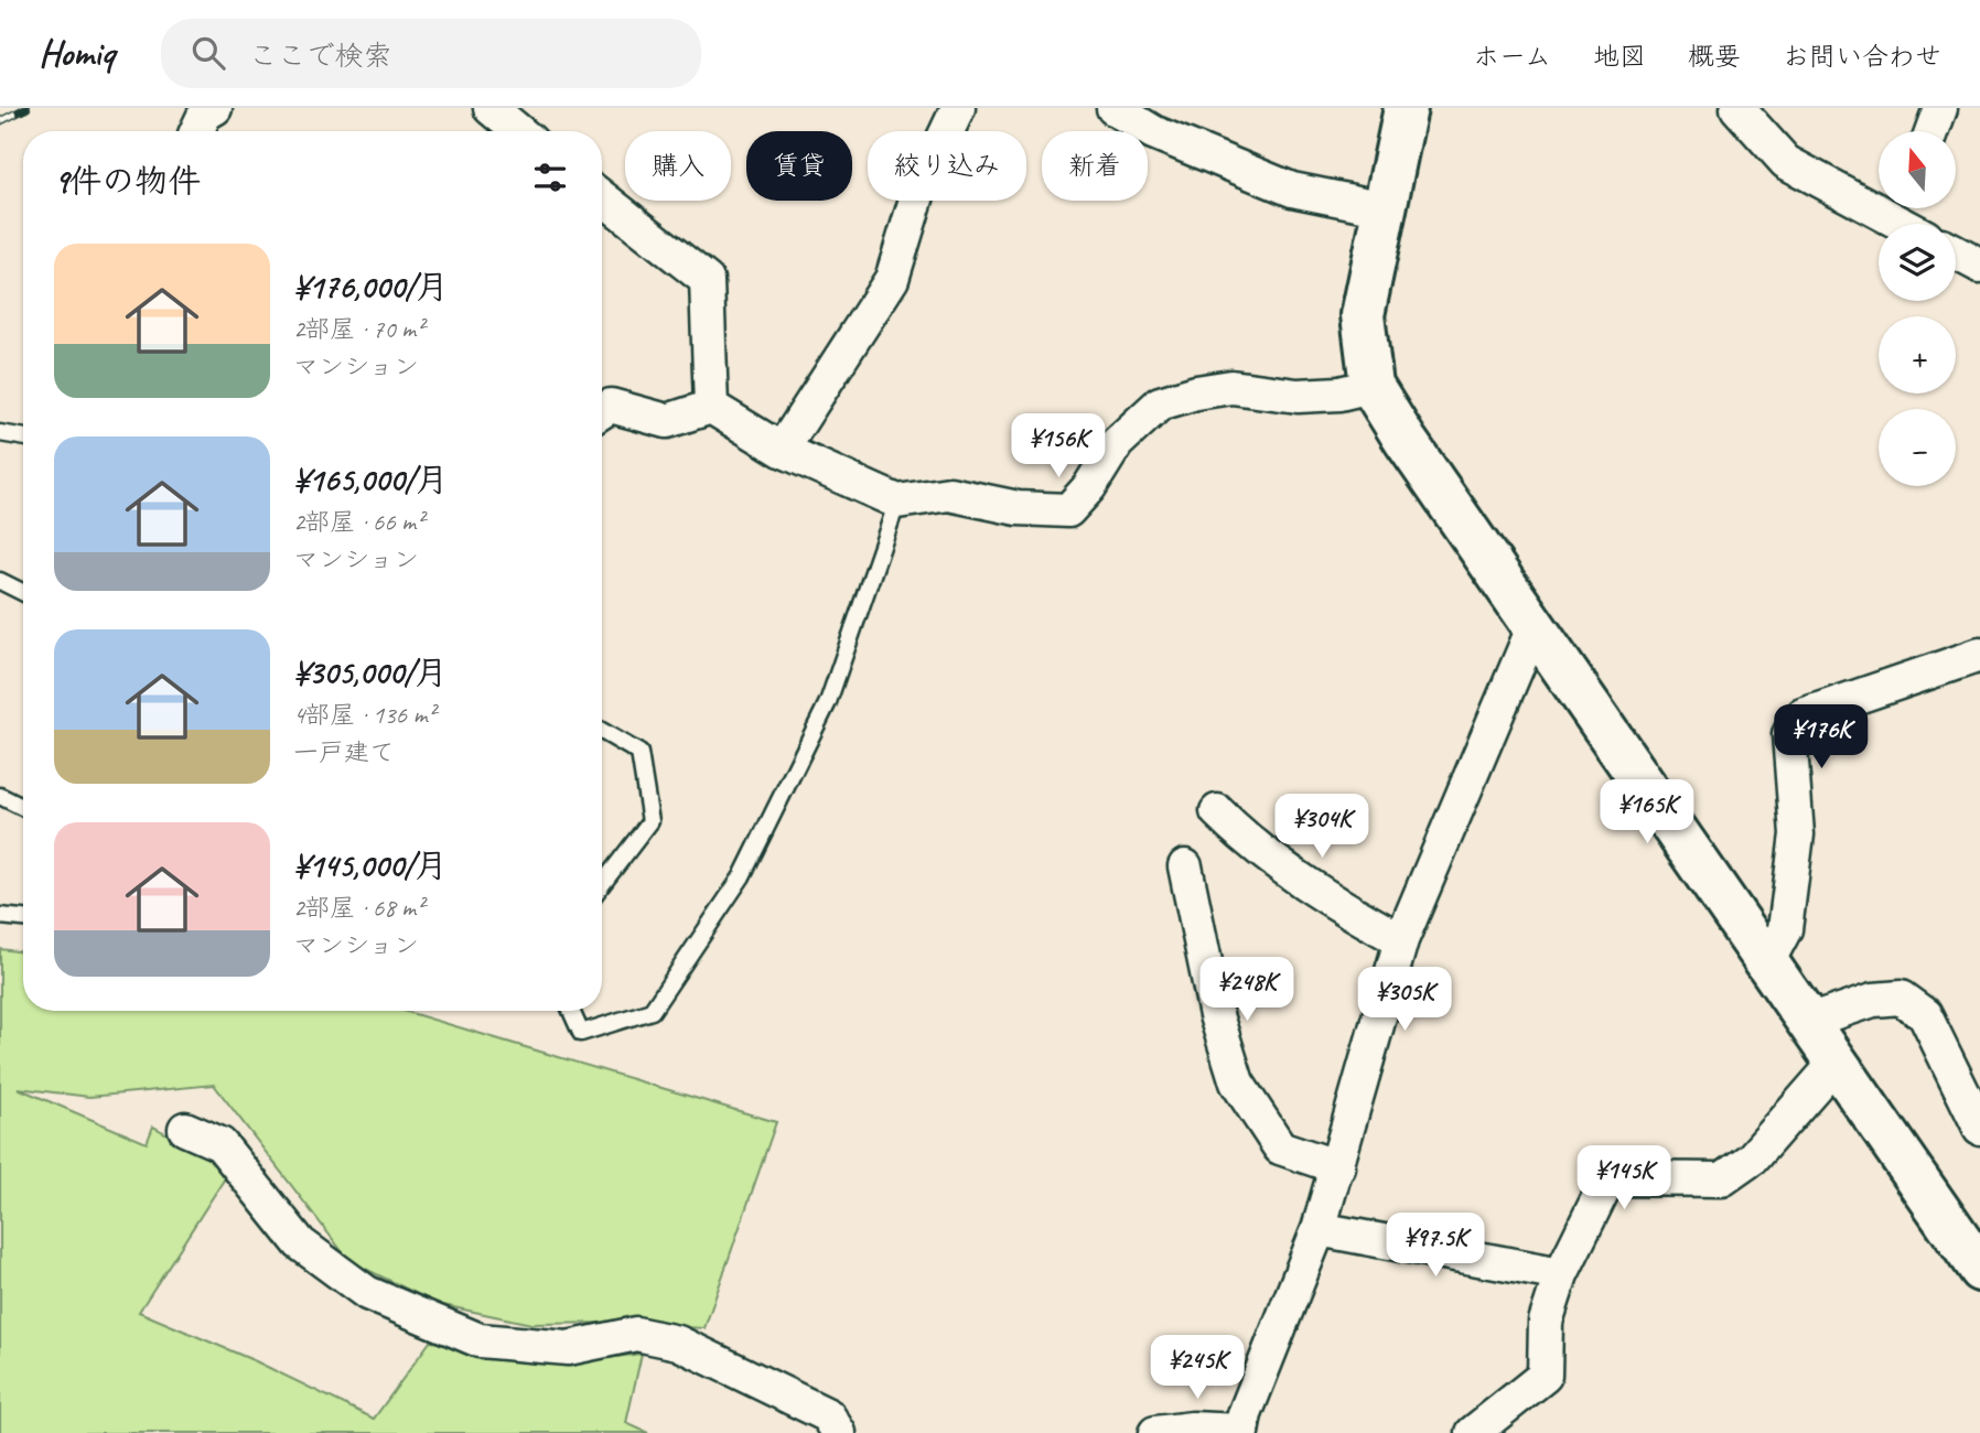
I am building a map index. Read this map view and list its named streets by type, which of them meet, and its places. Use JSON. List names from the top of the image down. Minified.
{"north":"top","page":{"header":"Homiq","search":"ここで検索","nav":["ホーム","地図","概要","お問い合わせ"],"map_buttons":["+","−"],"chip":["購入","賃貸","絞り込み","新着"],"heading":"9件の物件","list":[{"name":"¥176,000/月","note":"2部屋 · 70 m² · マンション"},{"name":"¥165,000/月","note":"2部屋 · 66 m² · マンション"},{"name":"¥305,000/月","note":"4部屋 · 136 m² · 一戸建て"},{"name":"¥145,000/月","note":"2部屋 · 68 m² · マンション"}],"price":["¥156K","¥176K","¥165K","¥304K","¥248K","¥305K","¥145K","¥97.5K","¥245K"]}}
